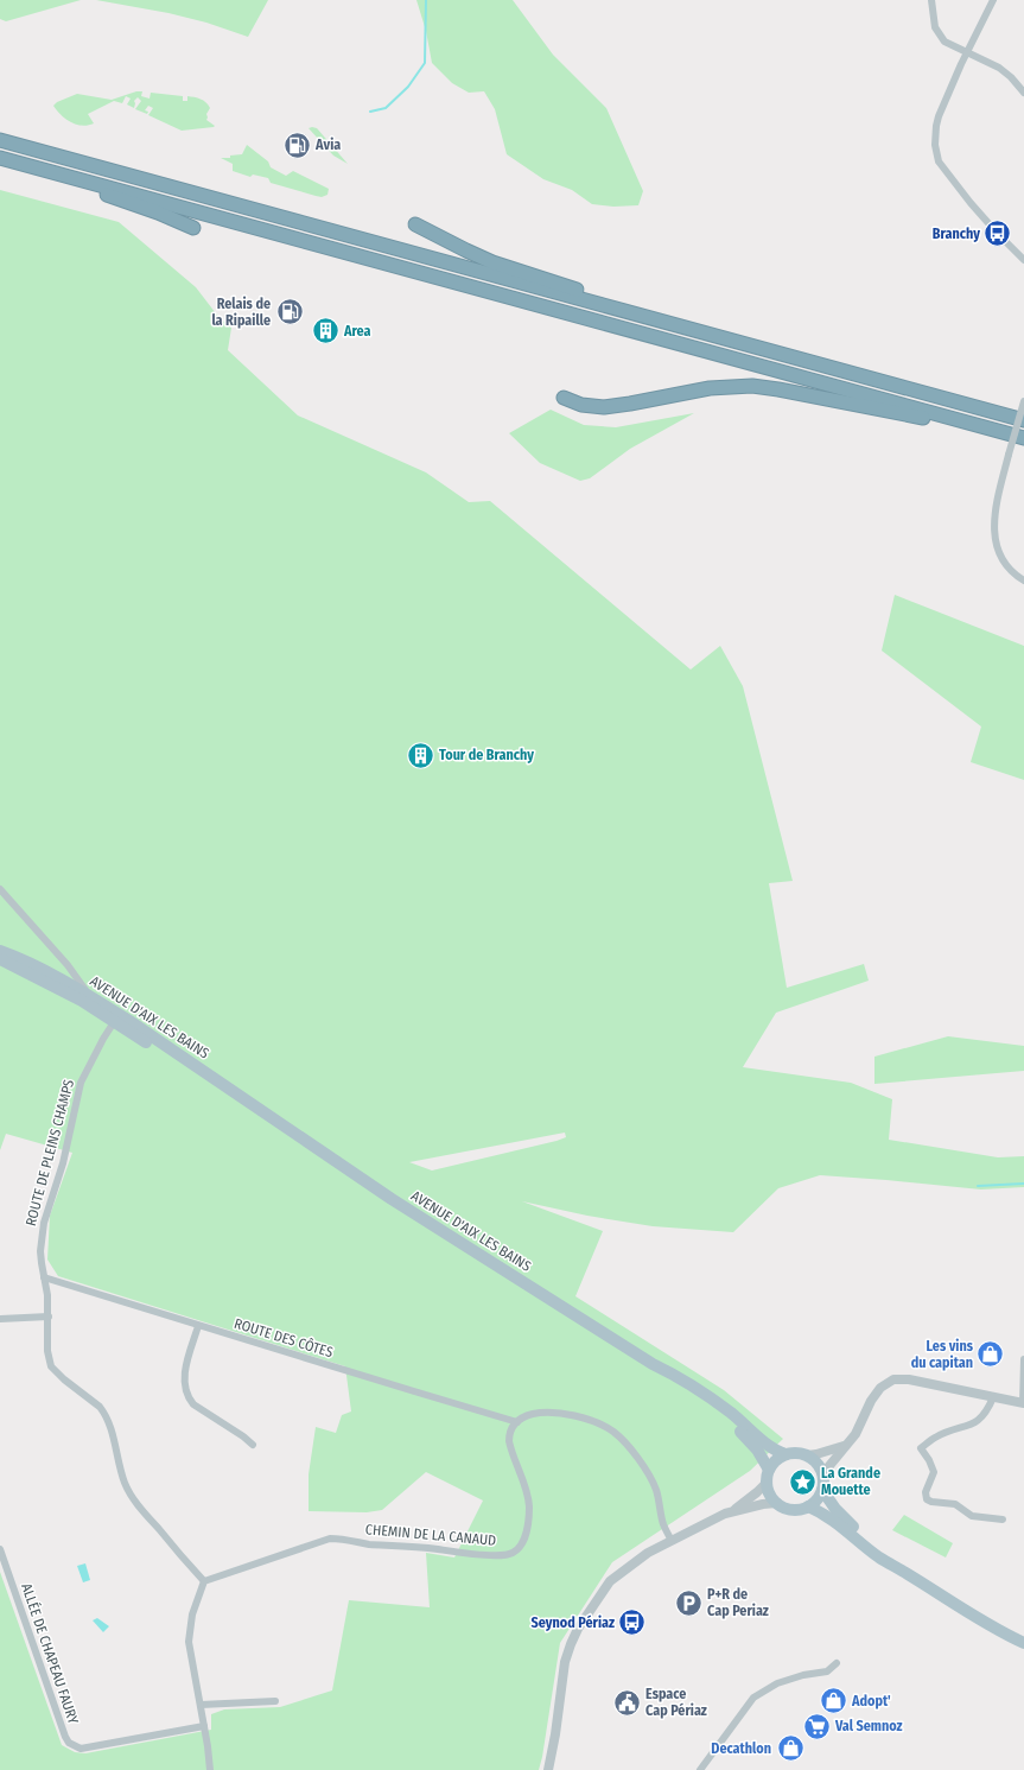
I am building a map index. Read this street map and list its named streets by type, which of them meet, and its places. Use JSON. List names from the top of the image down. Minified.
{"streets":{"main road":["AVENUE D'AIX LES BAINS"],"street":["ROUTE DE PLEINS CHAMPS","ROUTE DES CÔTES","CHEMIN DE LA CANAUD","ALLÉE DE CHAPEAU FAURY"]},"crossings":[["AVENUE D'AIX LES BAINS","ROUTE DE PLEINS CHAMPS"],["ROUTE DE PLEINS CHAMPS","ROUTE DES CÔTES"],["ROUTE DE PLEINS CHAMPS","CHEMIN DE LA CANAUD"],["ROUTE DES CÔTES","CHEMIN DE LA CANAUD"]],"places":{"fuel station":["Avia","Relais de la Ripaille"],"bus stop":["Branchy","Seynod Périaz"],"building":["Area","Tour de Branchy"],"shop":["Les vins du capitan","Adopt'","Decathlon"],"place":["La Grande Mouette"],"parking":["P+R de Cap Periaz"],"public building":["Espace Cap Périaz"],"supermarket":["Val Semnoz"]}}
